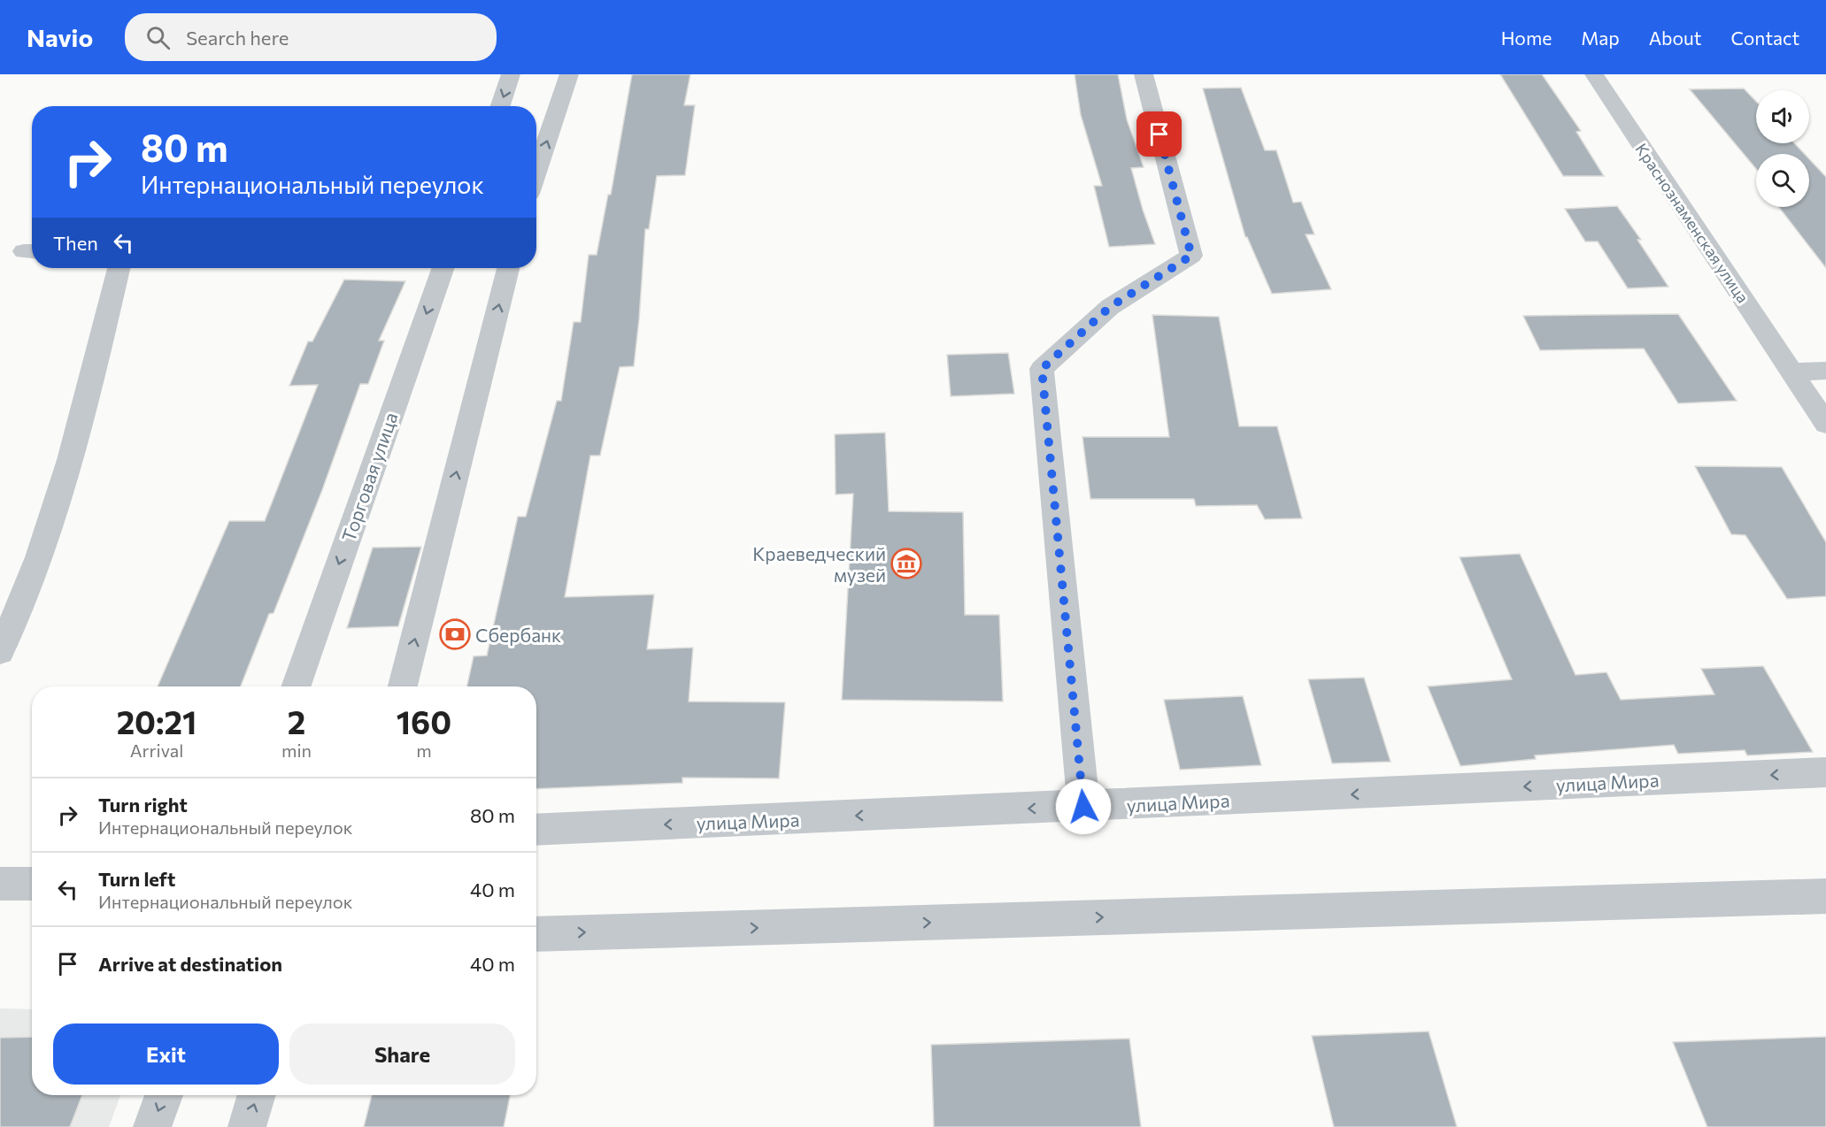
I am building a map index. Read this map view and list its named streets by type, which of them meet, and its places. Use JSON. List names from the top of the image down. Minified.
{"streets":{"street":["Краснознаменская улица","Торговая улица","улица Мира"]},"places":{"museum":["Краеведческий музей"],"bank":["Сбербанк"]},"page":{"header":"Navio","search":"Search here","nav":["Home","Map","About","Contact"],"turn":["80 m","Интернациональный переулок"],"then":"Then","eta":["20:21","Arrival","2","min","160","m"],"list":[{"name":"Turn right","note":"Интернациональный переулок","value":"80 m"},{"name":"Turn left","note":"Интернациональный переулок","value":"40 m"},{"name":"Arrive at destination","value":"40 m"}],"buttons":["Exit","Share"]}}
